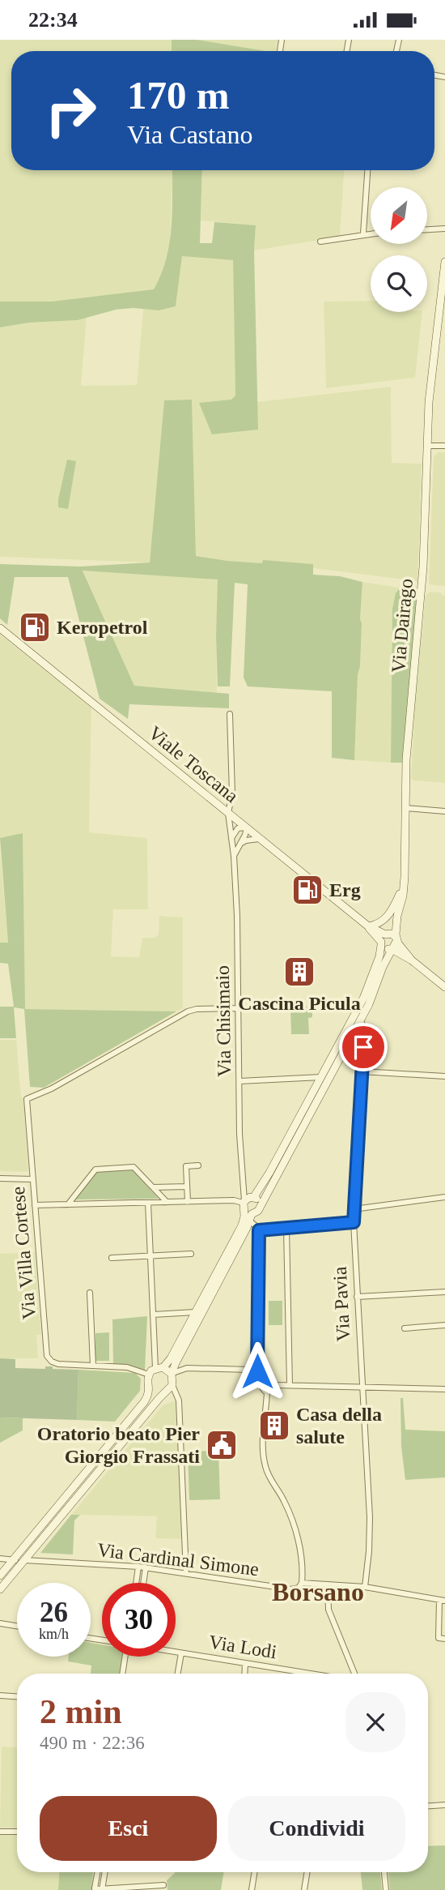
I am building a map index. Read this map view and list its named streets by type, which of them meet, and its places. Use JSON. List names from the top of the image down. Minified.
{"streets":{"street":["Via Dairago","Viale Toscana","Via Chisimaio","Via Villa Cortese","Via Pavia","Via Cardinal Simone","Via Lodi"]},"crossings":[["Viale Toscana","Via Chisimaio"],["Via Chisimaio","Via Villa Cortese"]],"districts":["Borsano"],"places":{"fuel station":["Keropetrol","Erg"],"building":["Cascina Picula","Casa della salute"],"public building":["Oratorio beato Pier Giorgio Frassati"]},"north":"bottom left","page":{"status":"22:34","turn":["170 m","Via Castano"],"speed":"26 km/h","limit":"30","heading":["2 min","490 m · 22:36"],"buttons":["Esci","Condividi"]}}
